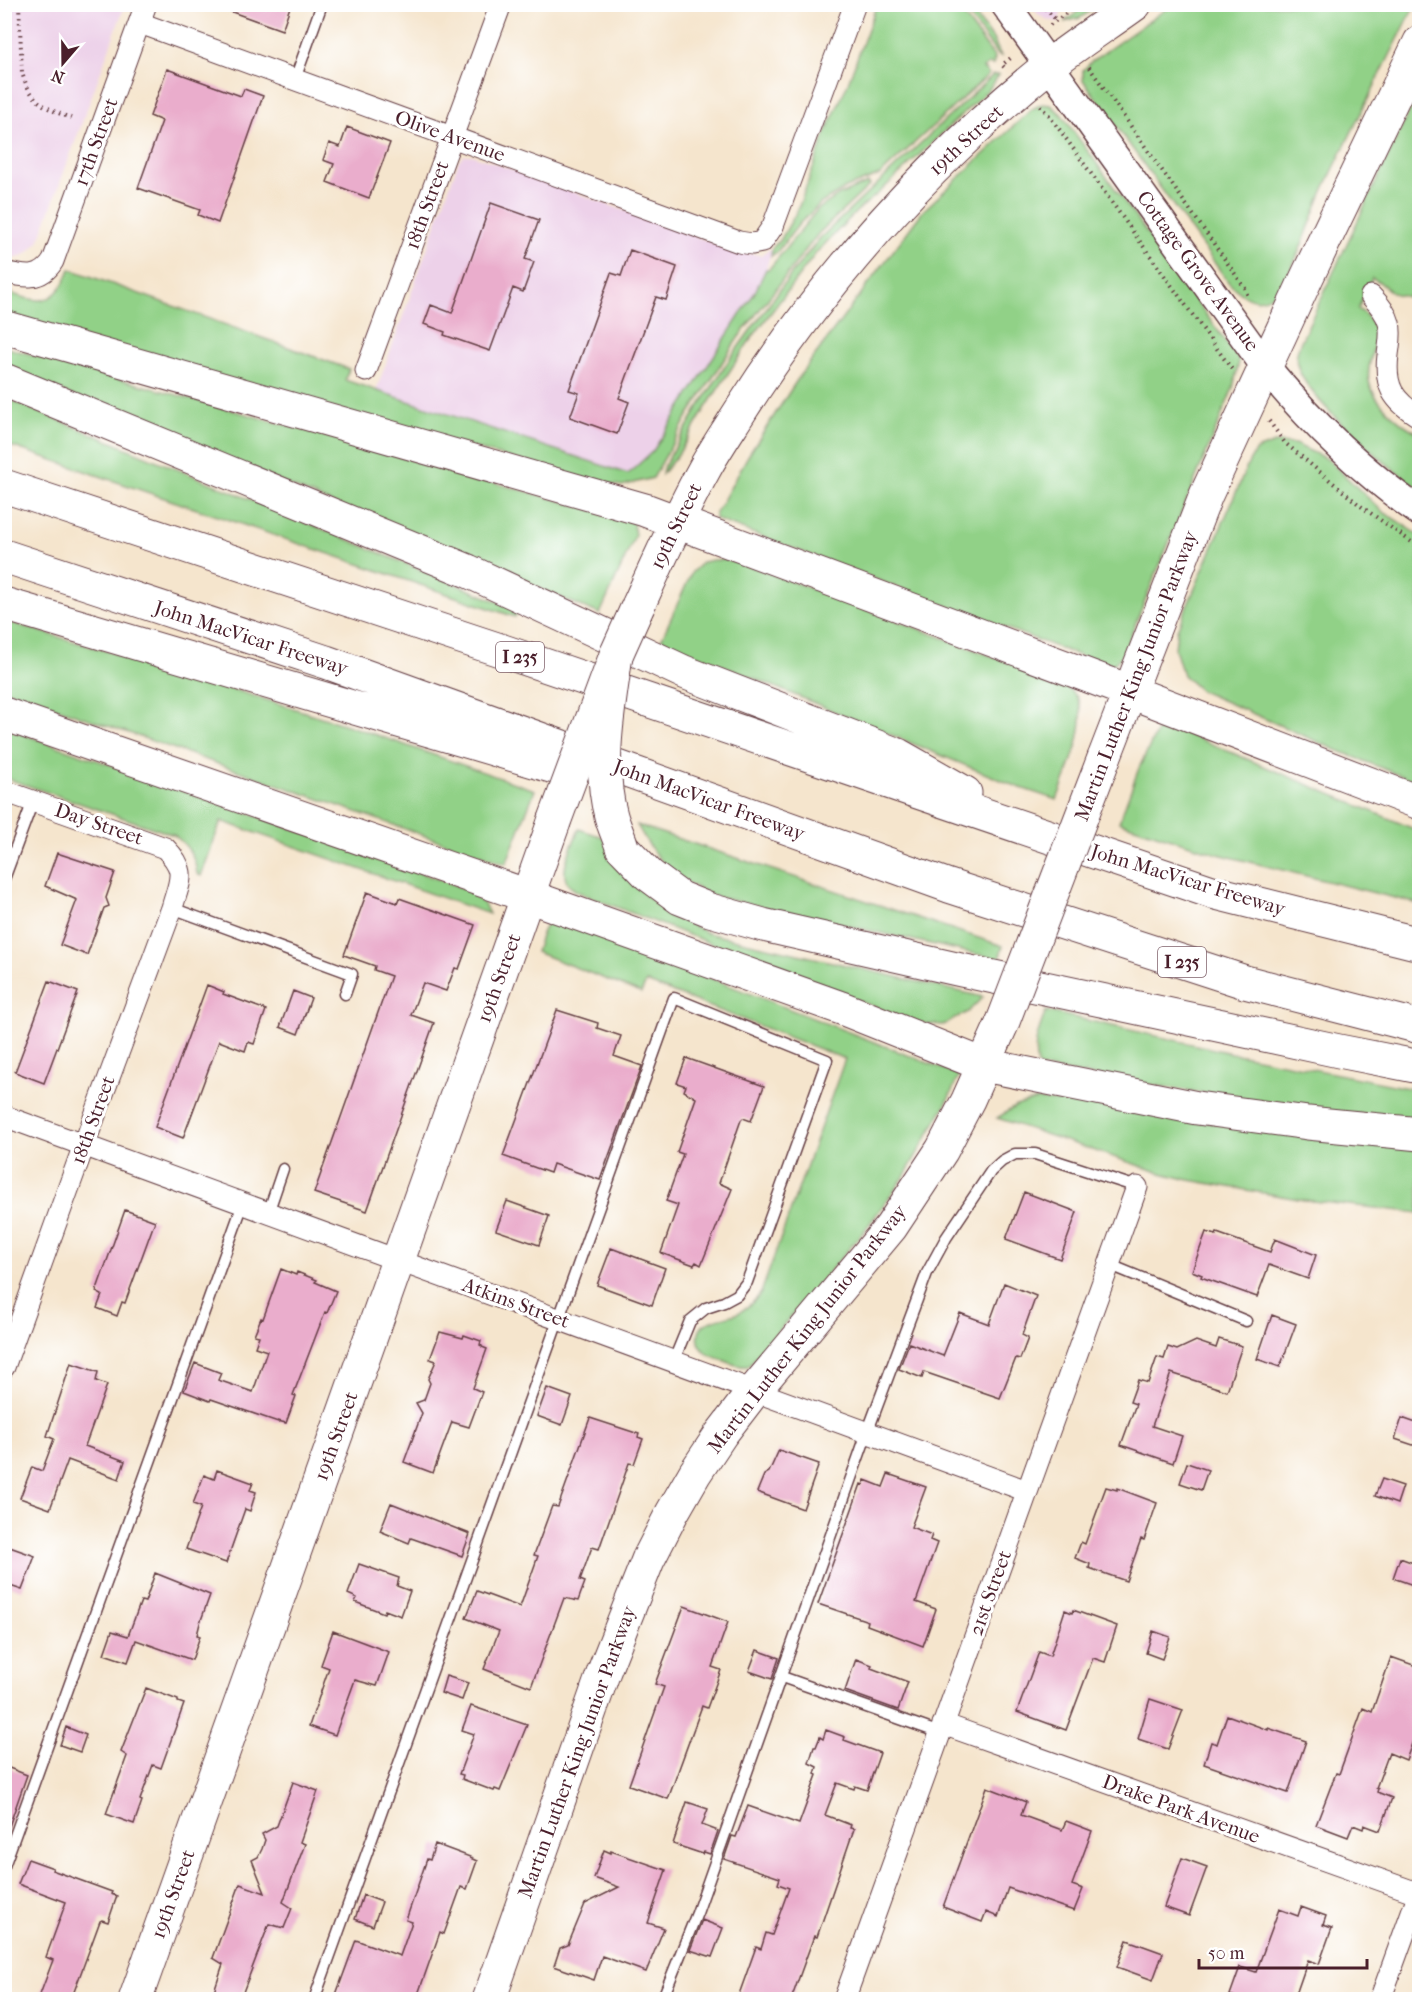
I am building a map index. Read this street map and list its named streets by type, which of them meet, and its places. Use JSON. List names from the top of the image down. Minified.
{"streets":{"main road":["19th Street","John MacVicar Freeway","I 235","Martin Luther King Junior Parkway"],"street":["Olive Avenue","17th Street","18th Street","Cottage Grove Avenue","Day Street","Atkins Street","21st Street","Drake Park Avenue"]},"crossings":[["Olive Avenue","17th Street"],["Olive Avenue","18th Street"],["19th Street","Cottage Grove Avenue"],["19th Street","Atkins Street"],["18th Street","Day Street"],["18th Street","Atkins Street"],["Cottage Grove Avenue","Martin Luther King Junior Parkway"],["Martin Luther King Junior Parkway","Atkins Street"],["Atkins Street","21st Street"],["21st Street","Drake Park Avenue"]],"scale_bar":"50 m","north":"bottom"}
